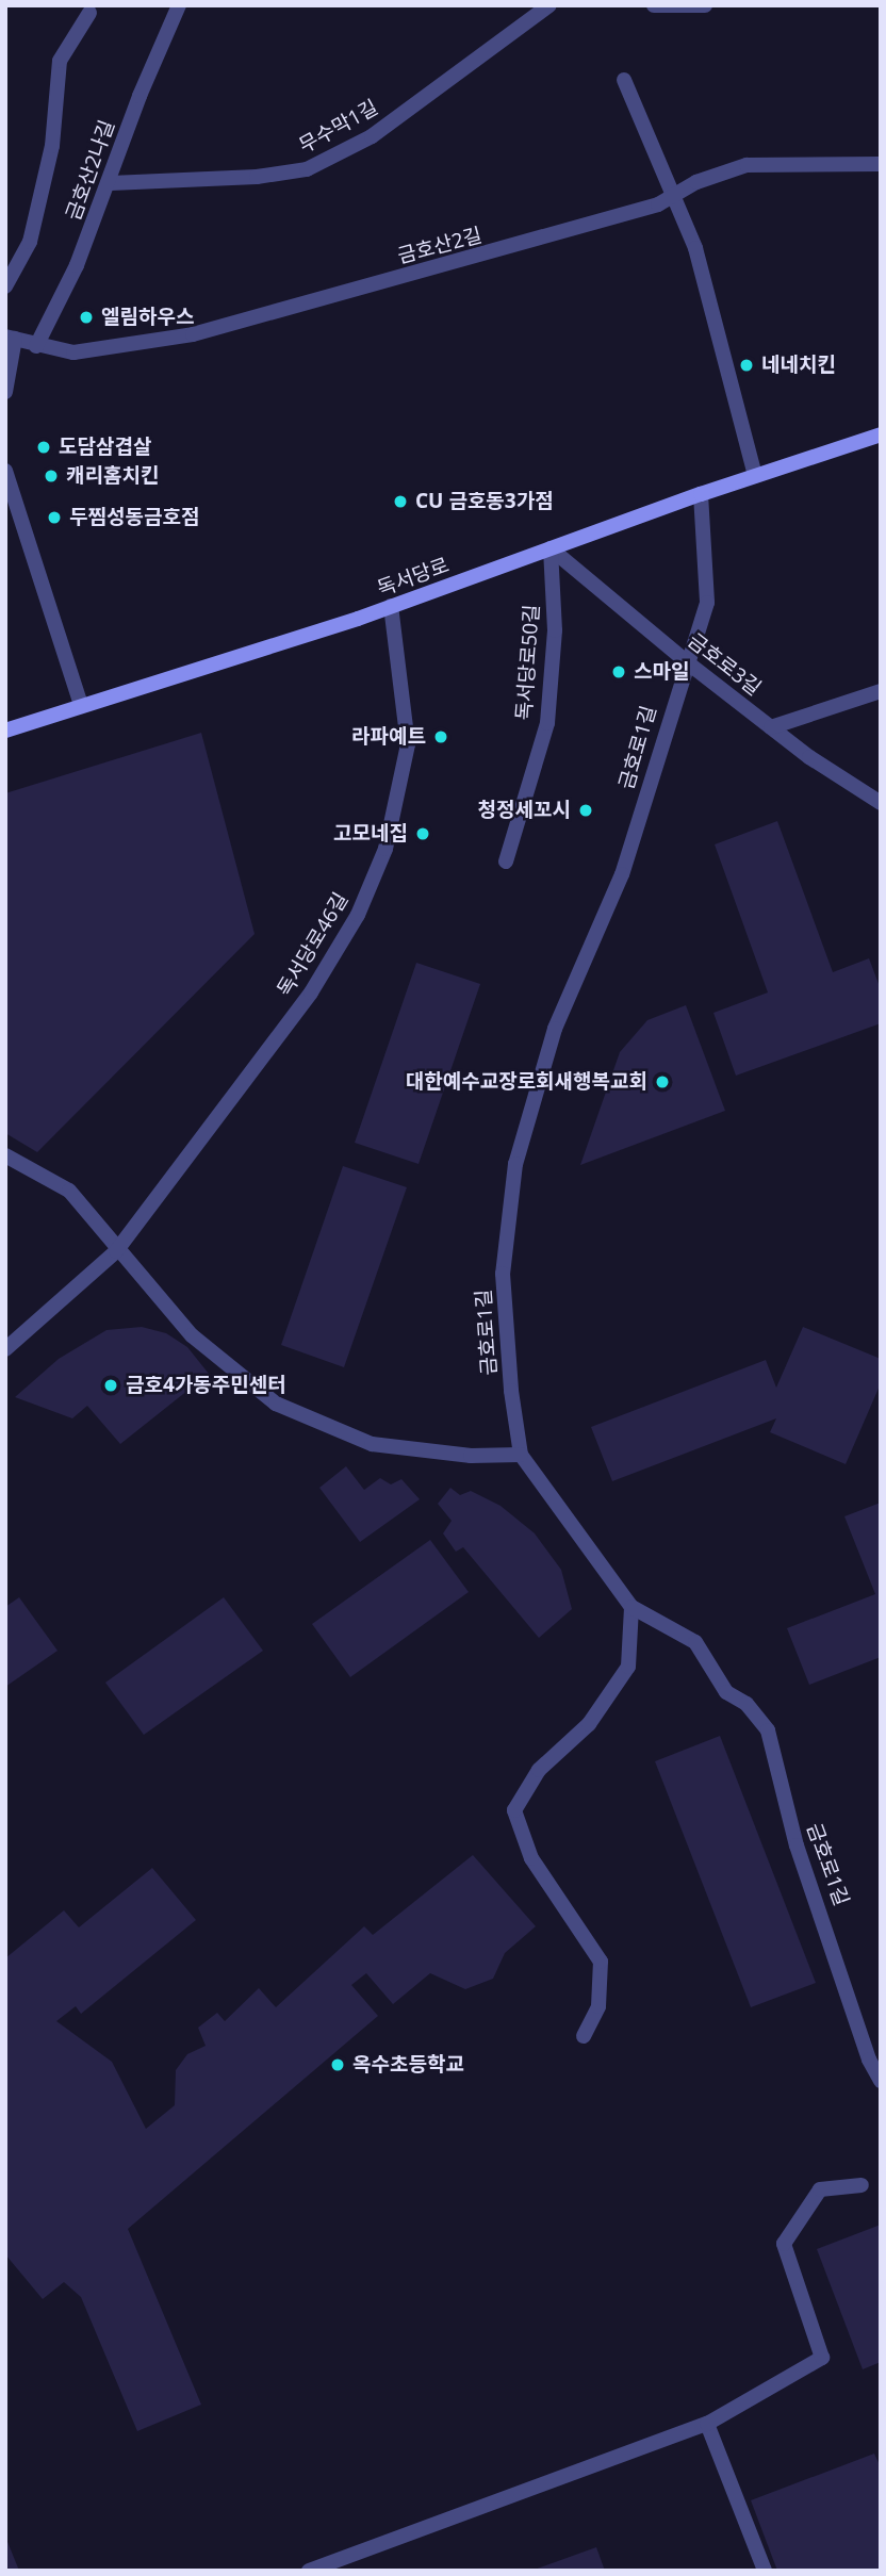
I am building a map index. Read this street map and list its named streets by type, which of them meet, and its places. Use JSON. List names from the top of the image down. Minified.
{"streets":{"main road":["독서당로"],"street":["무수막1길","금호산2나길","금호산2길","독서당로50길","금호로3길","금호로1길","독서당로46길"]},"crossings":[["무수막1길","금호산2나길"],["금호산2나길","금호산2길"],["독서당로","독서당로50길"],["독서당로","금호로3길"],["독서당로","금호로1길"],["독서당로","독서당로46길"],["독서당로50길","금호로3길"],["금호로3길","금호로1길"]],"places":["엘림하우스","네네치킨","도담삼겹살","캐리홈치킨","CU 금호동3가점","두찜성동금호점","스마일","라파예트","청정세꼬시","고모네집","대한예수교장로회새행복교회","금호4가동주민센터","옥수초등학교"]}
